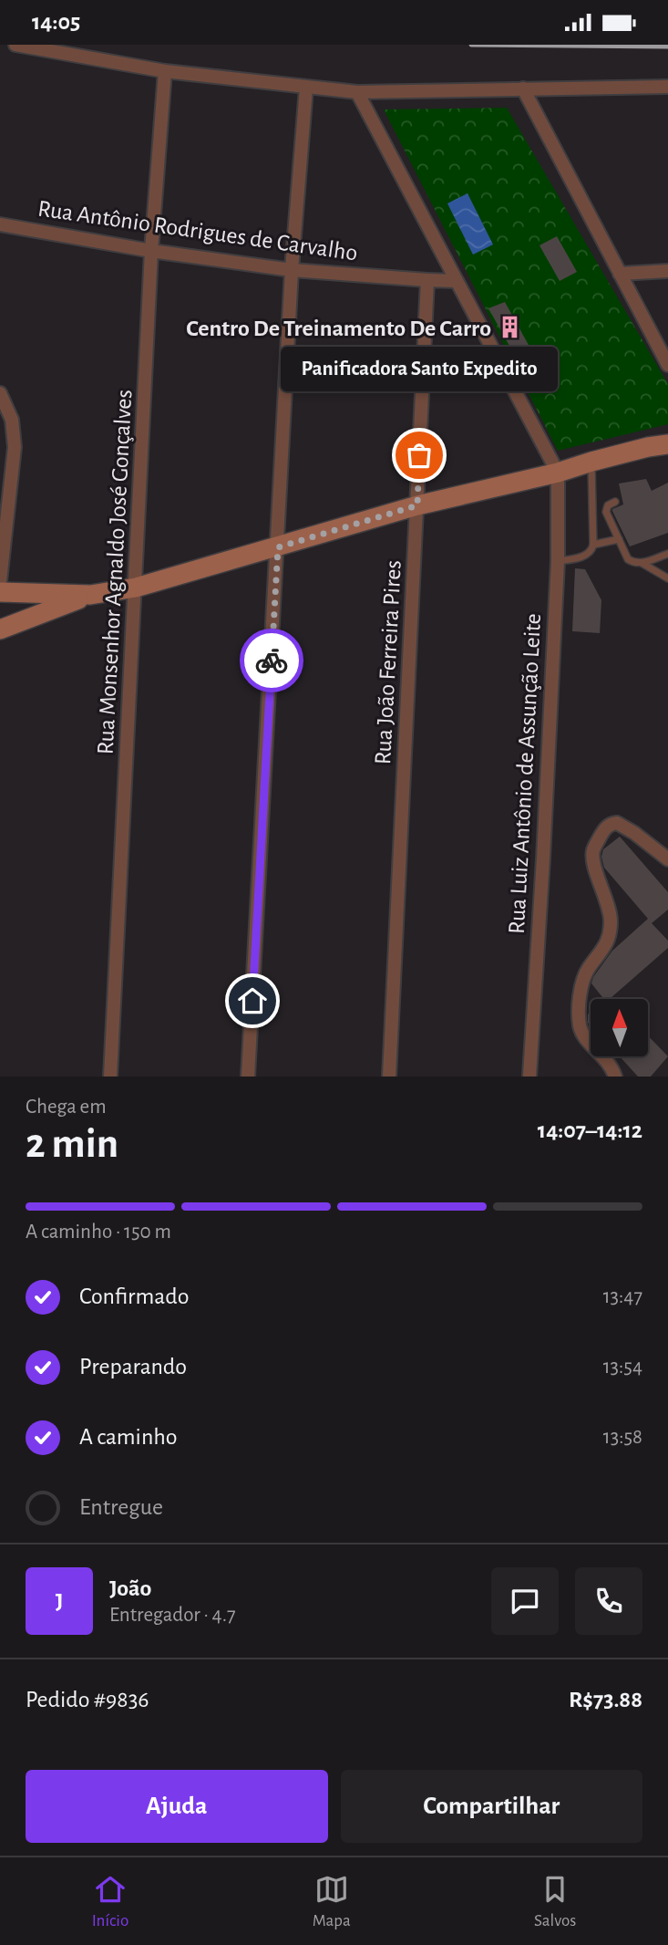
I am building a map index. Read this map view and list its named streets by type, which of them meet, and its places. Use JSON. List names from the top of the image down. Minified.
{"streets":{"street":["Rua Antônio Rodrigues de Carvalho","Rua Monsenhor Agnaldo José Gonçalves","Rua João Ferreira Pires","Rua Luiz Antônio de Assunção Leite"]},"crossings":[["Rua Antônio Rodrigues de Carvalho","Rua Monsenhor Agnaldo José Gonçalves"],["Rua Antônio Rodrigues de Carvalho","Rua João Ferreira Pires"]],"places":{"building":["Centro De Treinamento De Carro"],"other":["Panificadora Santo Expedito"]},"north":"top","page":{"status":"14:05","bubble":"Panificadora Santo Expedito","heading":["2 min","Chega em","14:07–14:12"],"panel":["João","Entregador · 4.7","Pedido #9836","R$73.88"],"bar":"A caminho · 150 m","list":[["Confirmado","13:47"],["Preparando","13:54"],["A caminho","13:58"],"Entregue"],"round":"J","buttons":["Ajuda","Compartilhar"],"tabs":["Início","Mapa","Salvos"]}}
